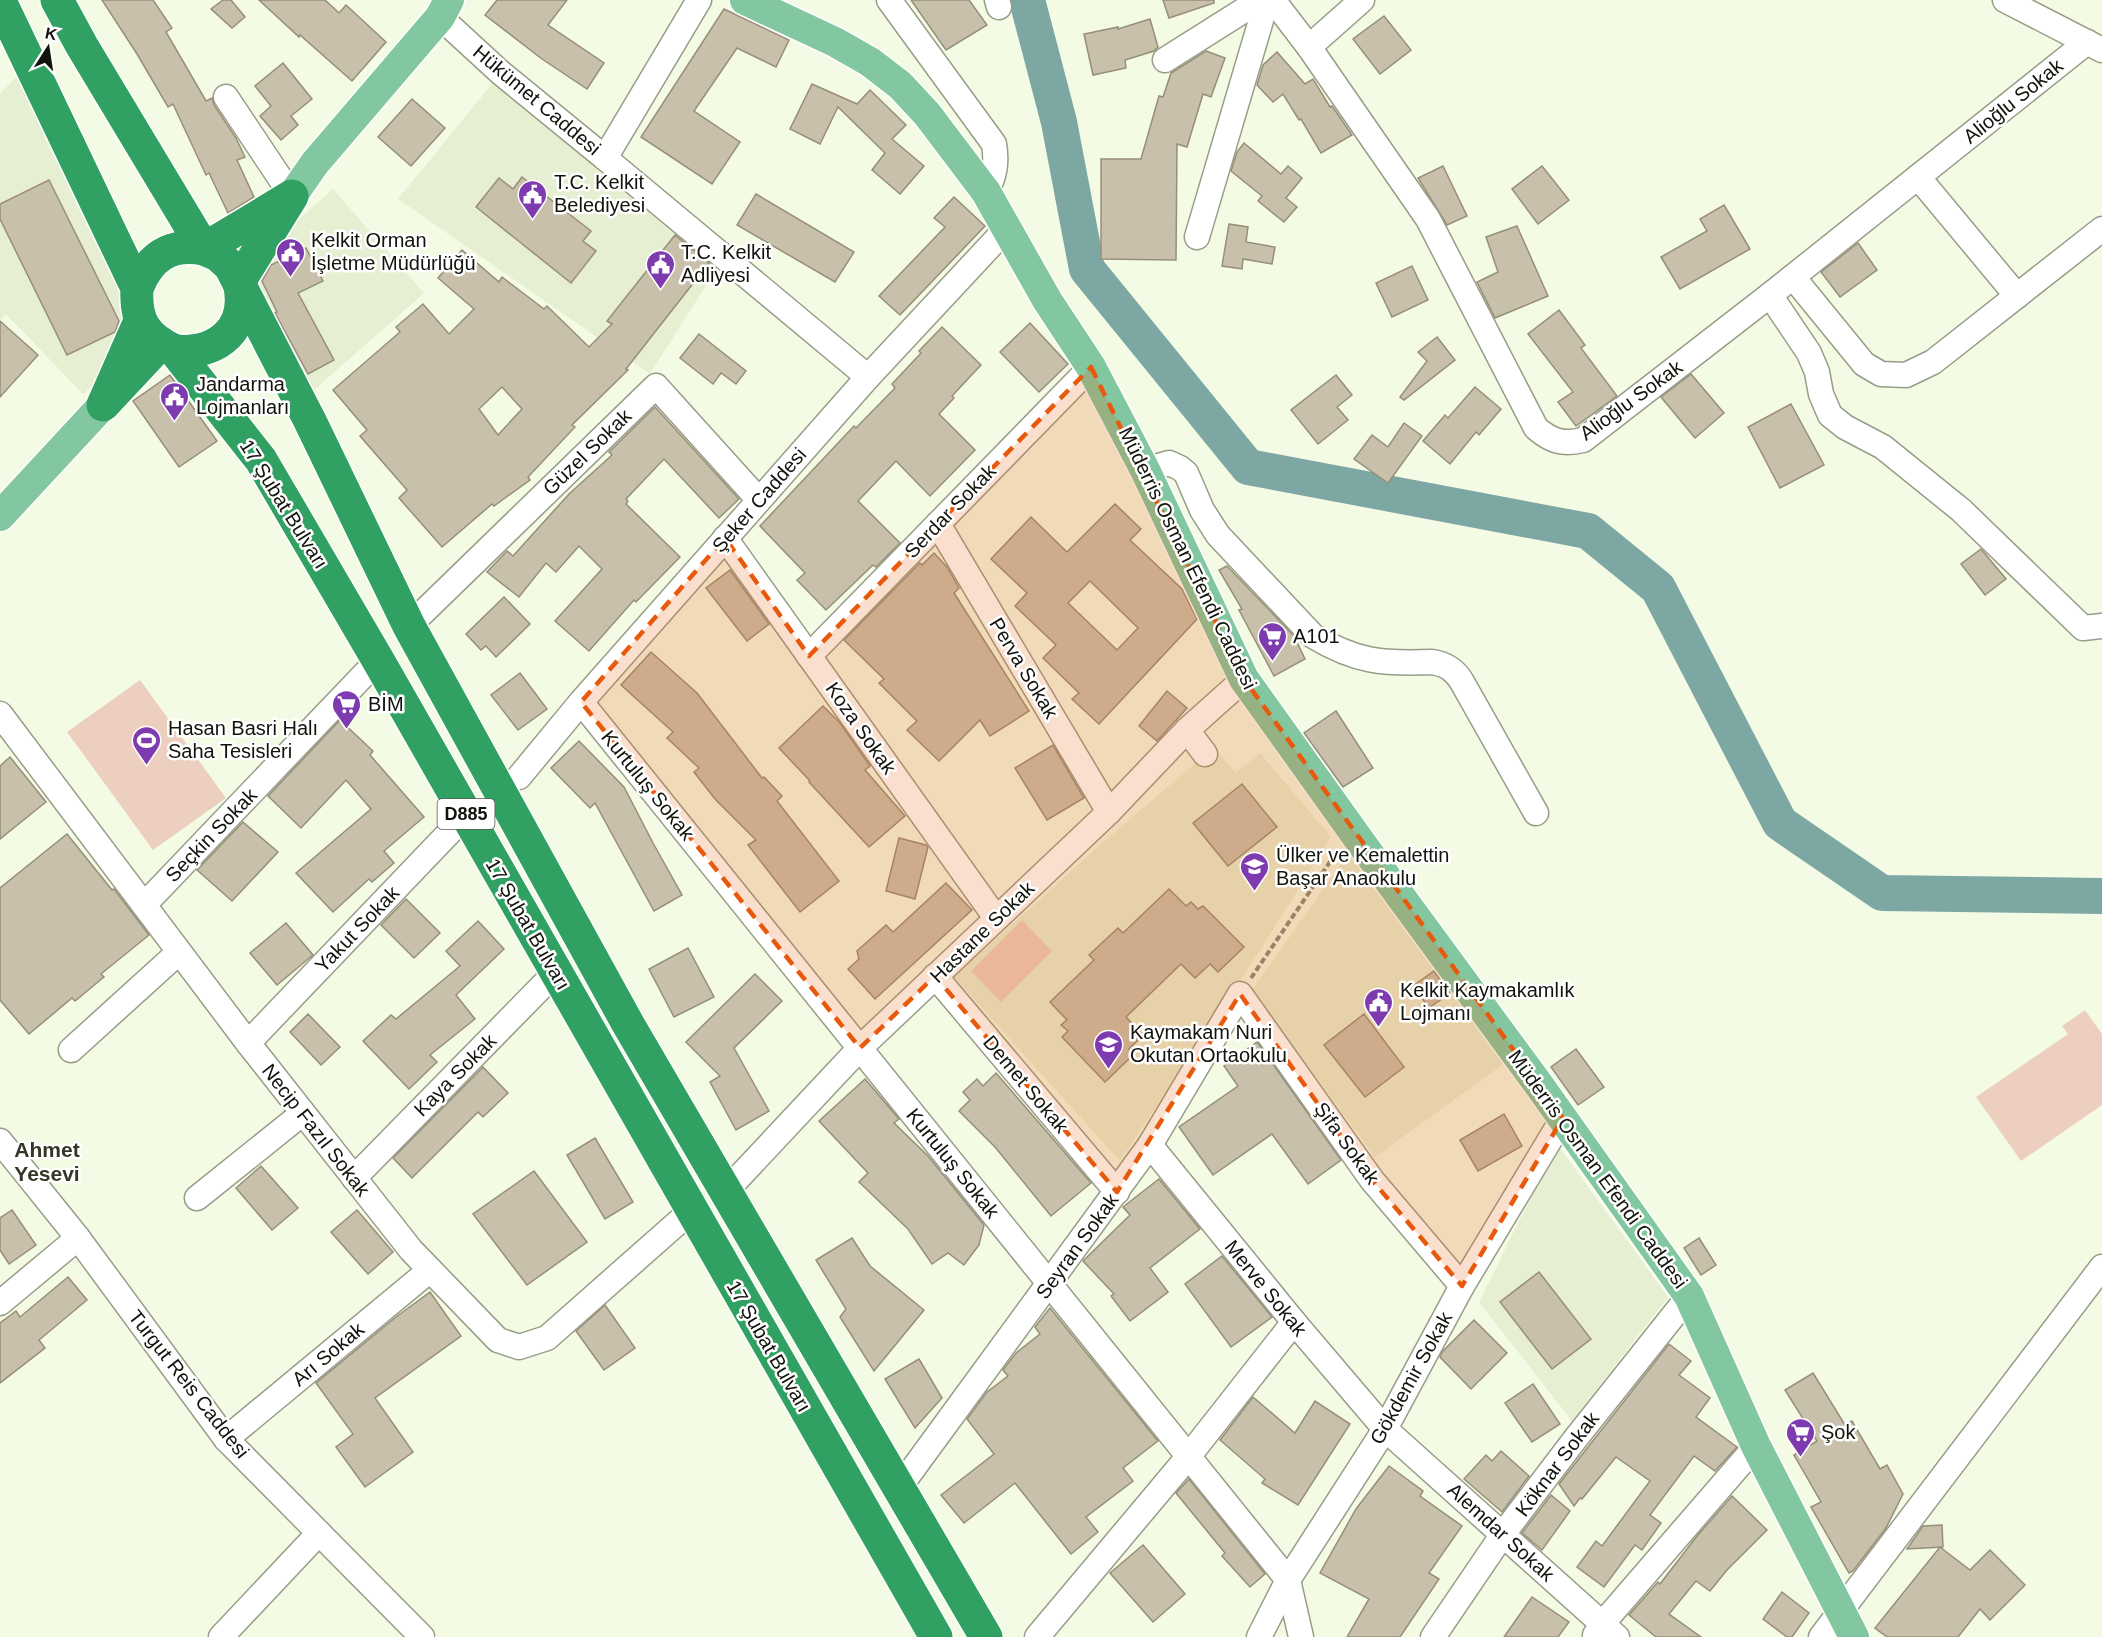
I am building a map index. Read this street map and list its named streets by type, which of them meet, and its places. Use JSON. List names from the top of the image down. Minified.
{"streets":{"highway":["17 Şubat Bulvarı","D885"],"main road":["Müderris Osman Efendi Caddesi"],"street":["Hükümet Caddesi","Alioğlu Sokak","Güzel Sokak","Şeker Caddesi","Serdar Sokak","Perva Sokak","Koza Sokak","Kurtuluş Sokak","Seçkin Sokak","Yakut Sokak","Hastane Sokak","Kaya Sokak","Demet Sokak","Necip Fazıl Sokak","Şifa Sokak","Seyran Sokak","Merve Sokak","Arı Sokak","Gökdemir Sokak","Turgut Reis Caddesi","Köknar Sokak","Alemdar Sokak"]},"crossings":[["Güzel Sokak","Şeker Caddesi"],["Güzel Sokak","17 Şubat Bulvarı"],["Şeker Caddesi","Müderris Osman Efendi Caddesi"],["Şeker Caddesi","Koza Sokak"],["Şeker Caddesi","Kurtuluş Sokak"],["17 Şubat Bulvarı","Seçkin Sokak"],["17 Şubat Bulvarı","Yakut Sokak"],["17 Şubat Bulvarı","Hastane Sokak"],["17 Şubat Bulvarı","Kaya Sokak"],["17 Şubat Bulvarı","Necip Fazıl Sokak"],["17 Şubat Bulvarı","Seyran Sokak"],["Serdar Sokak","Müderris Osman Efendi Caddesi"],["Serdar Sokak","Perva Sokak"],["Serdar Sokak","Koza Sokak"],["Müderris Osman Efendi Caddesi","Hastane Sokak"],["Müderris Osman Efendi Caddesi","Gökdemir Sokak"],["Müderris Osman Efendi Caddesi","Köknar Sokak"],["Perva Sokak","Hastane Sokak"],["Koza Sokak","Hastane Sokak"],["Kurtuluş Sokak","Hastane Sokak"],["Kurtuluş Sokak","Seyran Sokak"],["Kurtuluş Sokak","Gökdemir Sokak"],["Seçkin Sokak","Necip Fazıl Sokak"],["Yakut Sokak","Necip Fazıl Sokak"],["Hastane Sokak","Demet Sokak"],["Kaya Sokak","Necip Fazıl Sokak"],["Demet Sokak","Seyran Sokak"],["Necip Fazıl Sokak","Arı Sokak"],["Şifa Sokak","Seyran Sokak"],["Şifa Sokak","Gökdemir Sokak"],["Seyran Sokak","Merve Sokak"],["Merve Sokak","Gökdemir Sokak"],["Merve Sokak","Alemdar Sokak"],["Arı Sokak","Turgut Reis Caddesi"],["Gökdemir Sokak","Alemdar Sokak"],["Köknar Sokak","Alemdar Sokak"]],"districts":["Ahmet Yesevi"],"places":{"public building":["T.C. Kelkit Belediyesi","Kelkit Orman İşletme Müdürlüğü","T.C. Kelkit Adliyesi","Jandarma Lojmanları","Kelkit Kaymakamlık Lojmanı"],"supermarket":["A101","BİM","Şok"],"sports":["Hasan Basri Halı Saha Tesisleri"],"school or university":["Ülker ve Kemalettin Başar Anaokulu","Kaymakam Nuri Okutan Ortaokulu"]},"north":"top"}
